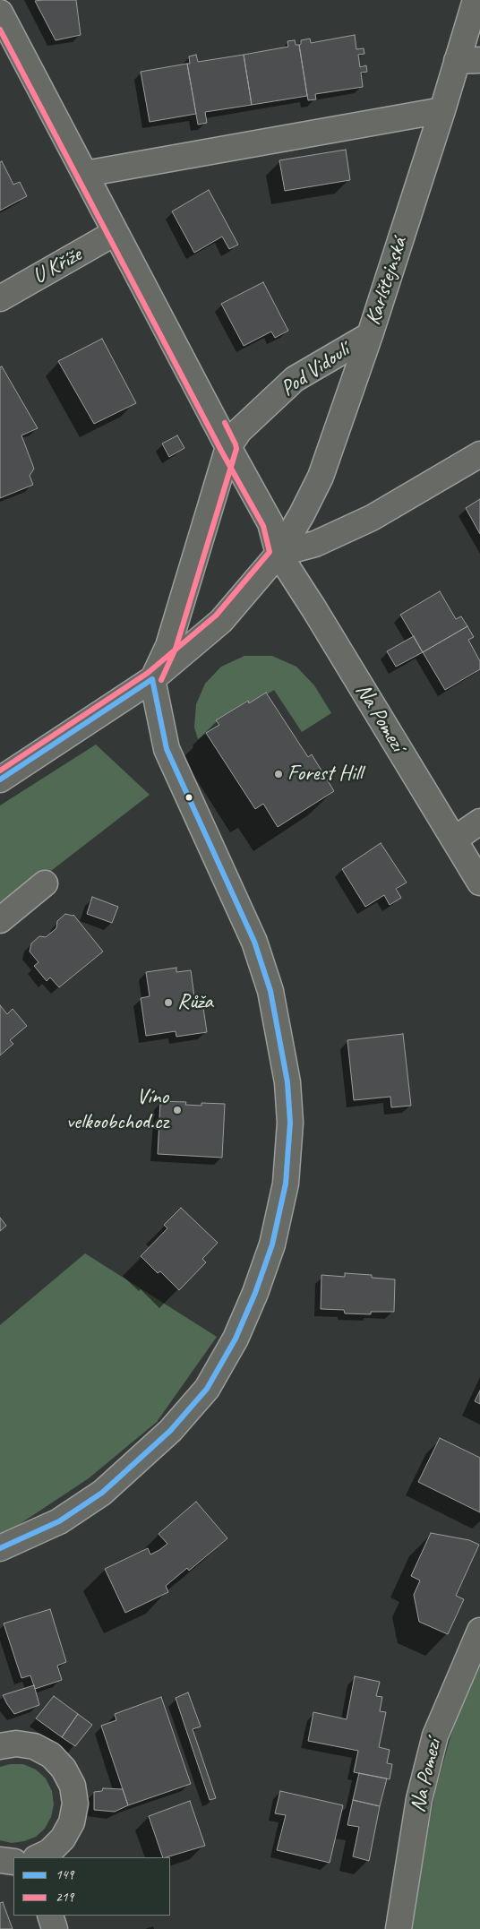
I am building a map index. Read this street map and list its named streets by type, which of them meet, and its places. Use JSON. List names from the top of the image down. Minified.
{"streets":{"street":["U Kříže","Karlštejnská","Pod Vidoulí","Na Pomezí"]},"crossings":[["Karlštejnská","Pod Vidoulí"],["Karlštejnská","Na Pomezí"]],"places":["Forest Hill","Růža","Víno velkoobchod.cz"],"lines":["transit line 219","transit line 149"],"legend":["149","219"]}
